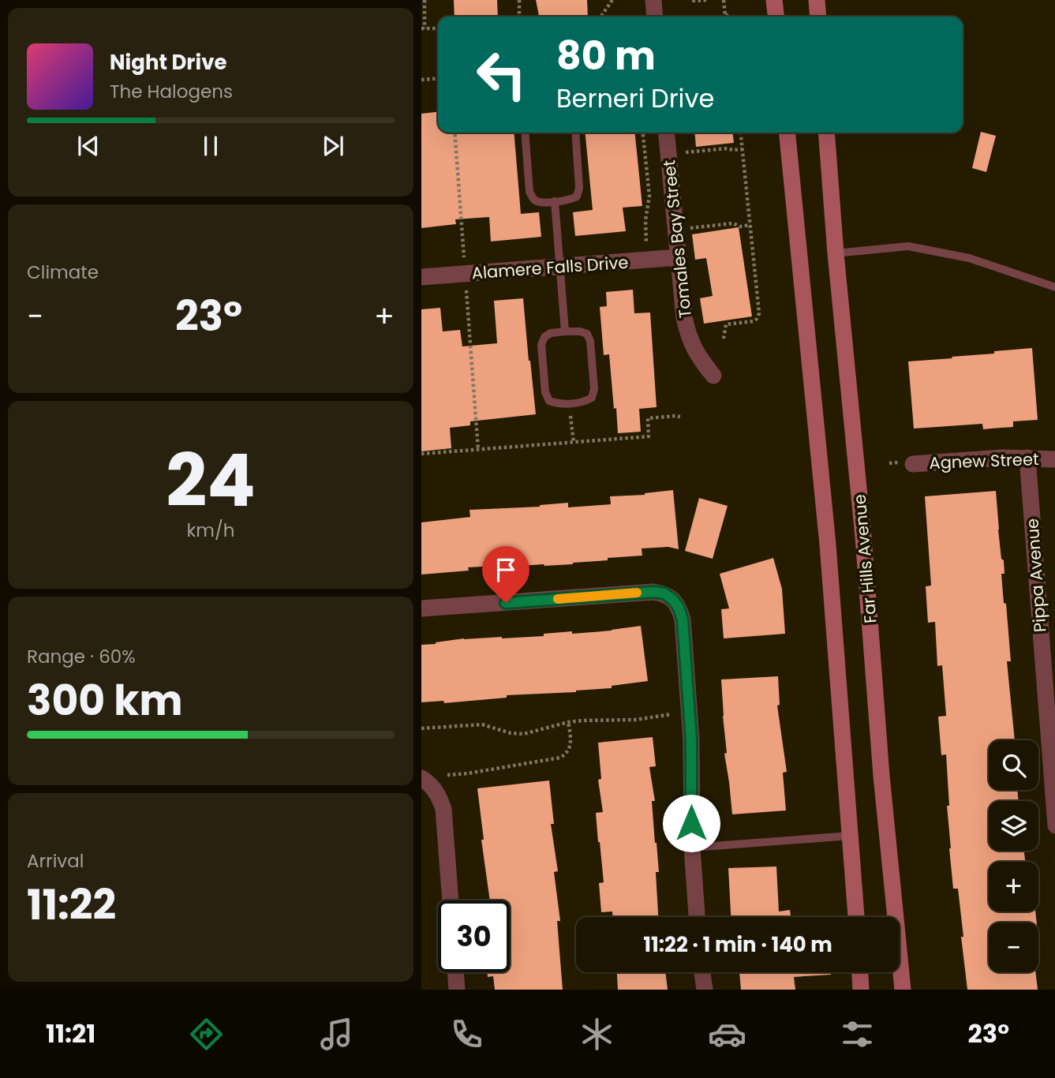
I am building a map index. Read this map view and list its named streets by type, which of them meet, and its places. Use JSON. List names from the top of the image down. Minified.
{"streets":{"main road":["Far Hills Avenue"],"street":["Tomales Bay Street","Alamere Falls Drive","Agnew Street","Pippa Avenue"]},"crossings":[["Tomales Bay Street","Alamere Falls Drive"],["Agnew Street","Pippa Avenue"]],"page":{"turn":["80 m","Berneri Drive"],"song":["Night Drive","The Halogens"],"tile":["Climate",["24","km/h"],["Range · 60%","300 km"],["Arrival","11:22"]],"heat":["−","23°","+"],"map_buttons":["+","−"],"limit":"30","trip":"11:22 · 1 min · 140 m","tabs":["11:21","23°"]}}
